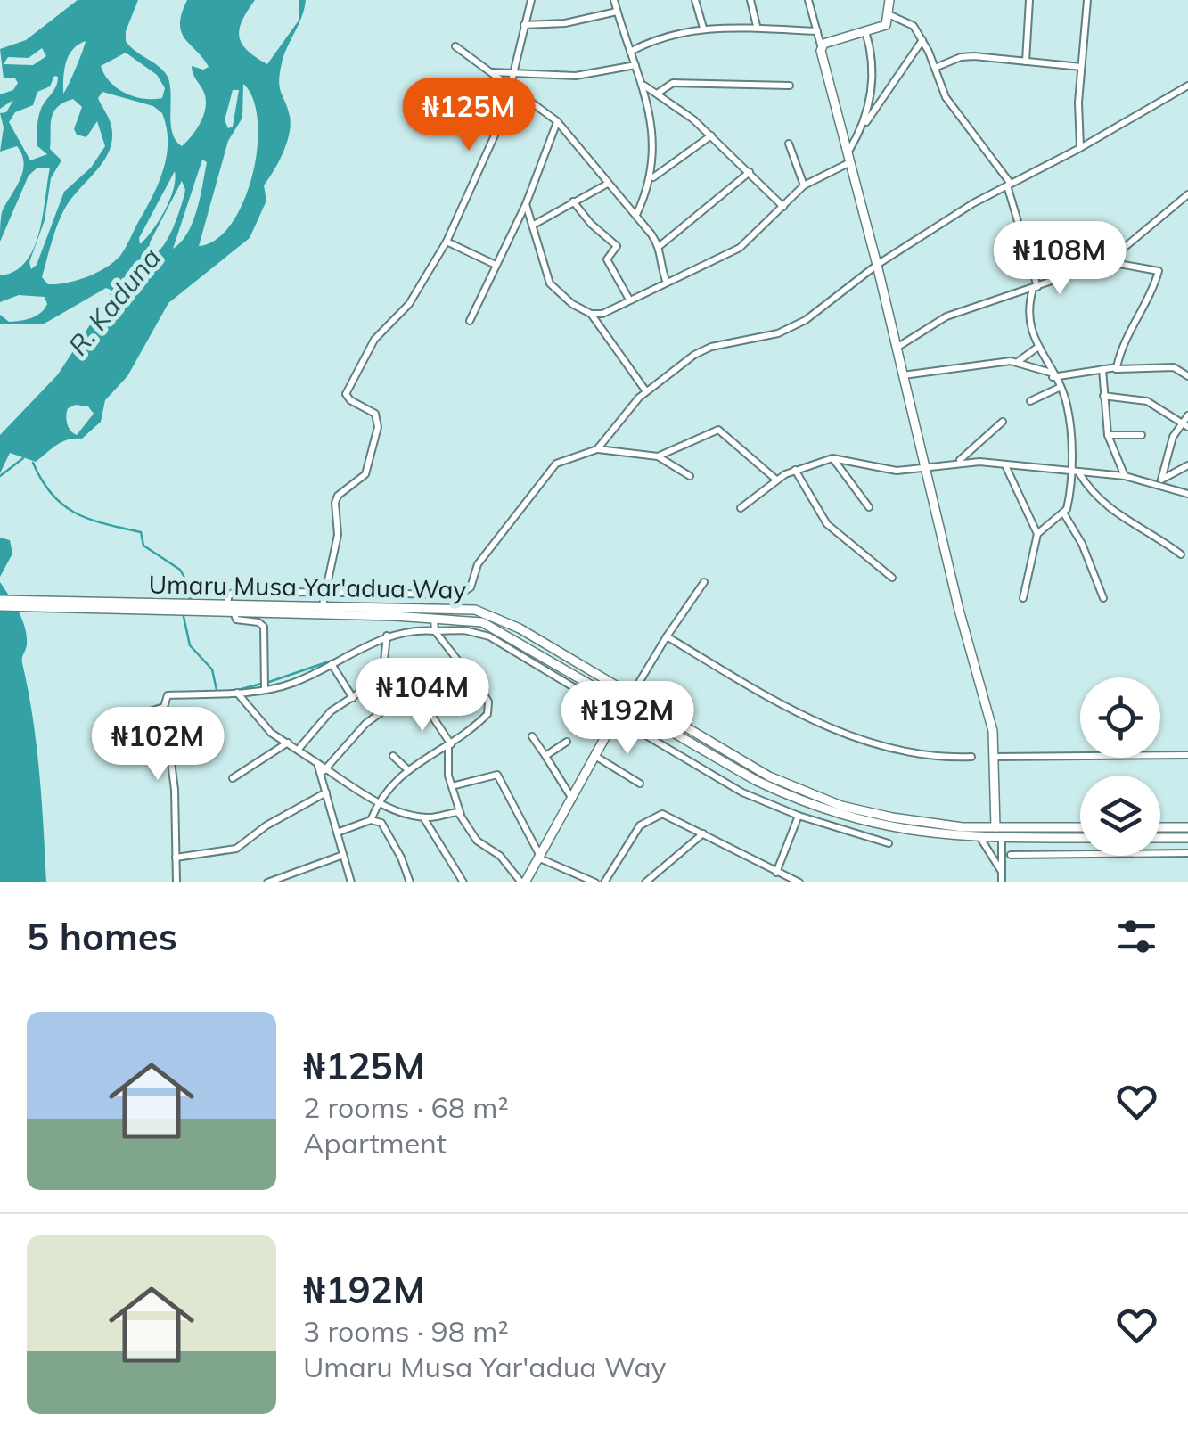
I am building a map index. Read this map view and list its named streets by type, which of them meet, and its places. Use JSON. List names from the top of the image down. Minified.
{"streets":{"main road":["Umaru Musa Yar'adua Way"]},"water":["R. Kaduna"],"page":{"price":["₦125M","₦108M","₦104M","₦192M","₦102M"],"heading":"5 homes","list":[{"name":"₦125M","note":"2 rooms · 68 m² · Apartment"},{"name":"₦192M","note":"3 rooms · 98 m² · Umaru Musa Yar'adua Way"}]}}
